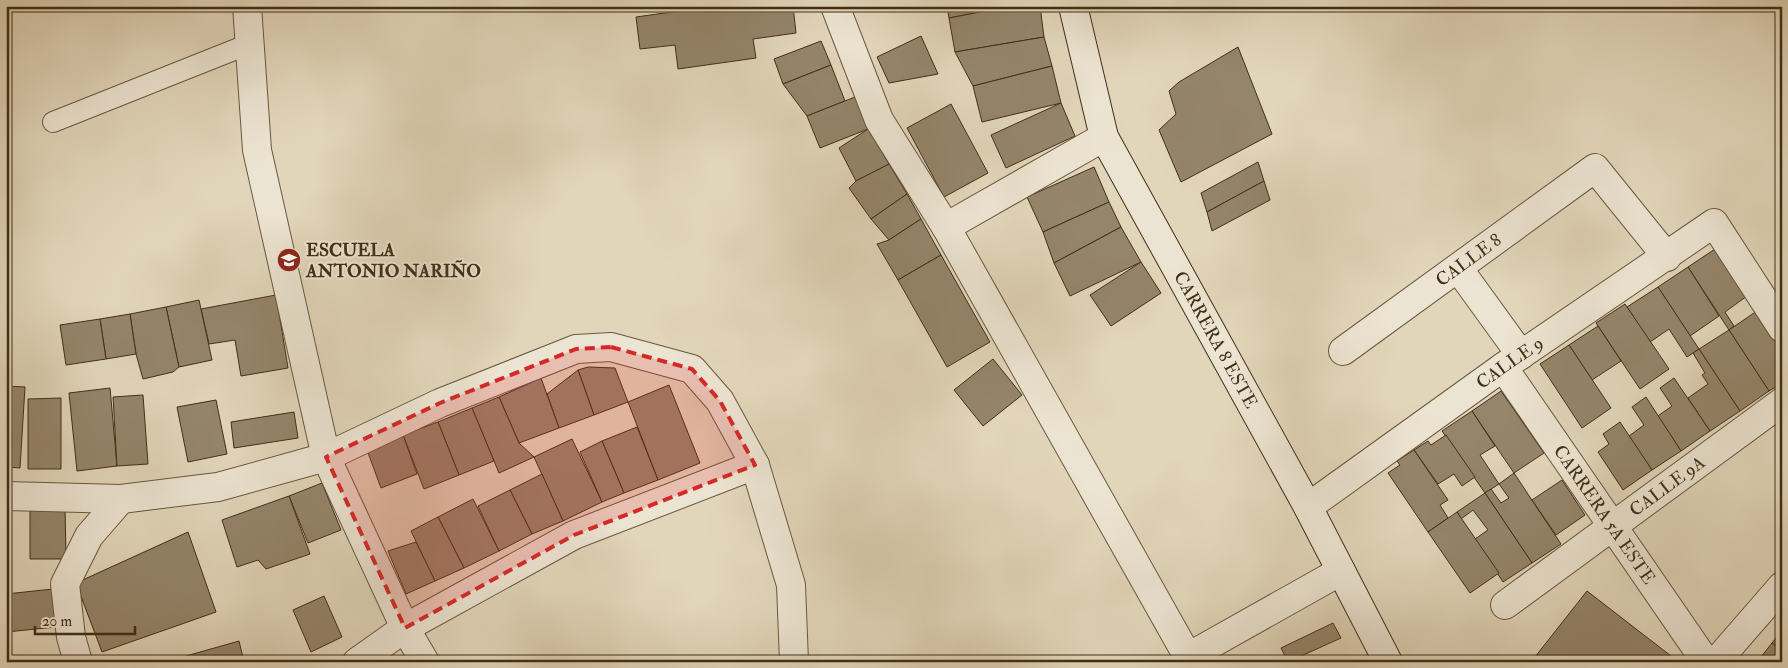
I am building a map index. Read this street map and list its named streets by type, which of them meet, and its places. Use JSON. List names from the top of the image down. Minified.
{"streets":{"street":["CALLE 8","CARRERA 8 ESTE","CALLE 9","CALLE 9A","CARRERA 5A ESTE"]},"crossings":[["CALLE 8","CALLE 9"],["CALLE 8","CARRERA 5A ESTE"],["CARRERA 8 ESTE","CALLE 9"],["CALLE 9","CARRERA 5A ESTE"],["CALLE 9A","CARRERA 5A ESTE"]],"places":{"school or university":["ESCUELA ANTONIO NARIÑO"]},"scale_bar":"20 m"}
